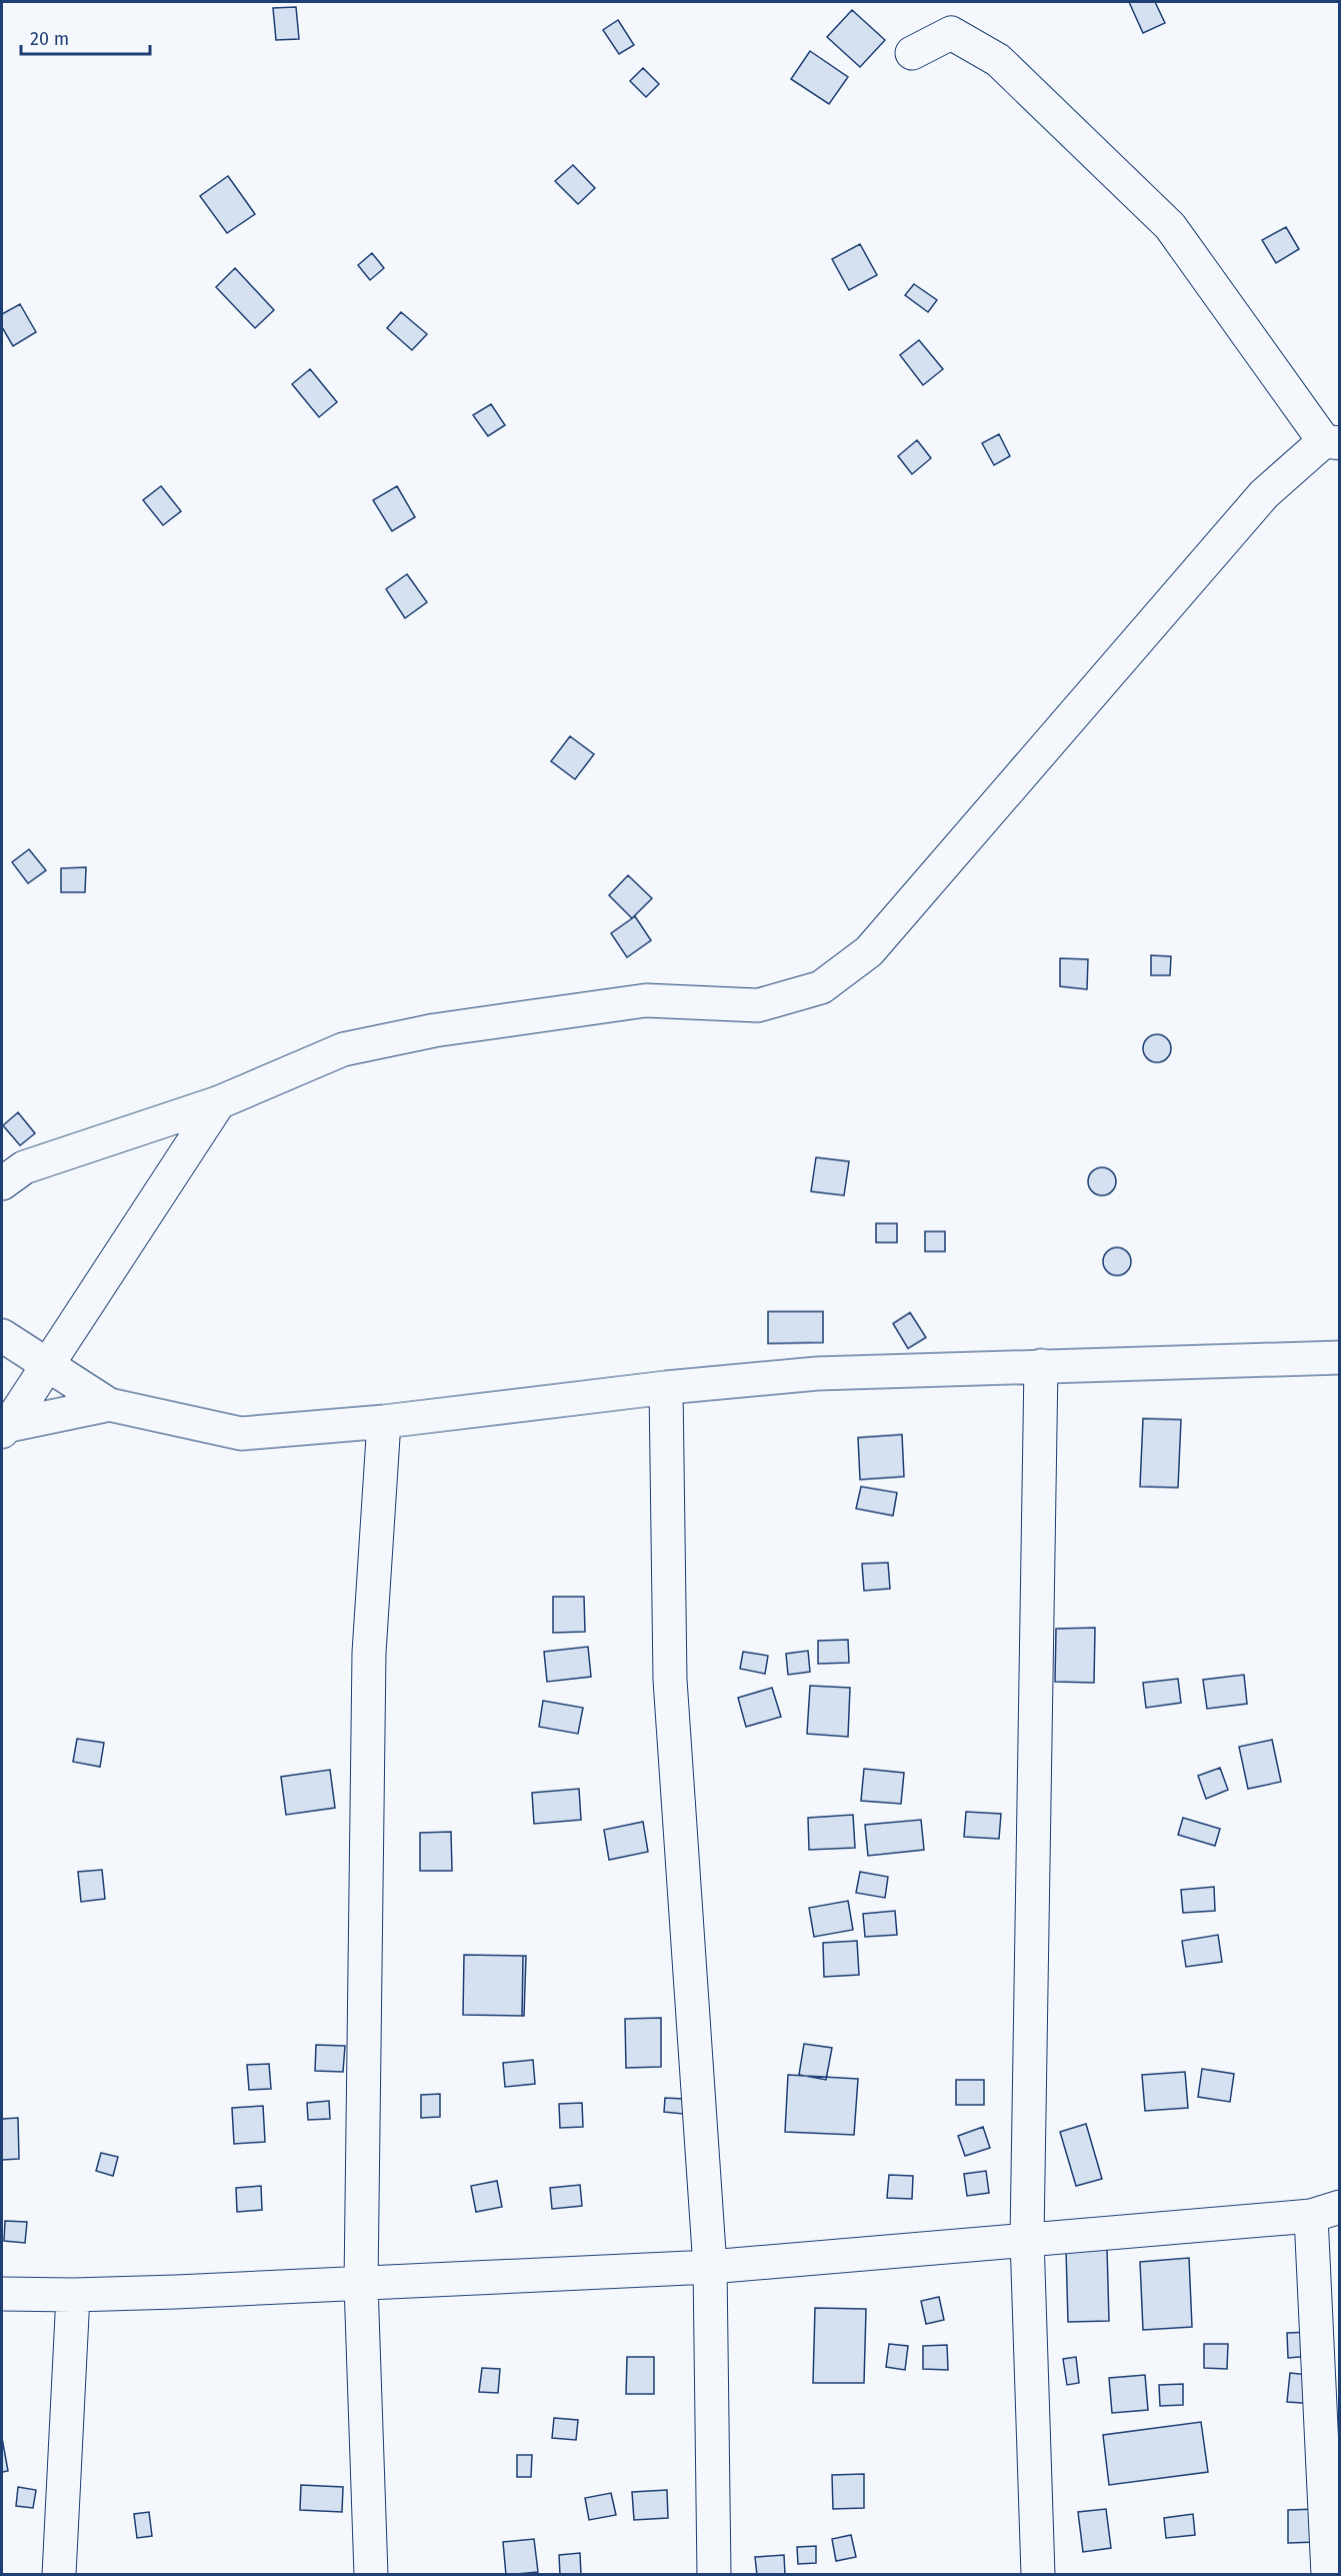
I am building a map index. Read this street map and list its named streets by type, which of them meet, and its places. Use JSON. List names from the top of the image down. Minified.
{"scale_bar":"20 m"}
